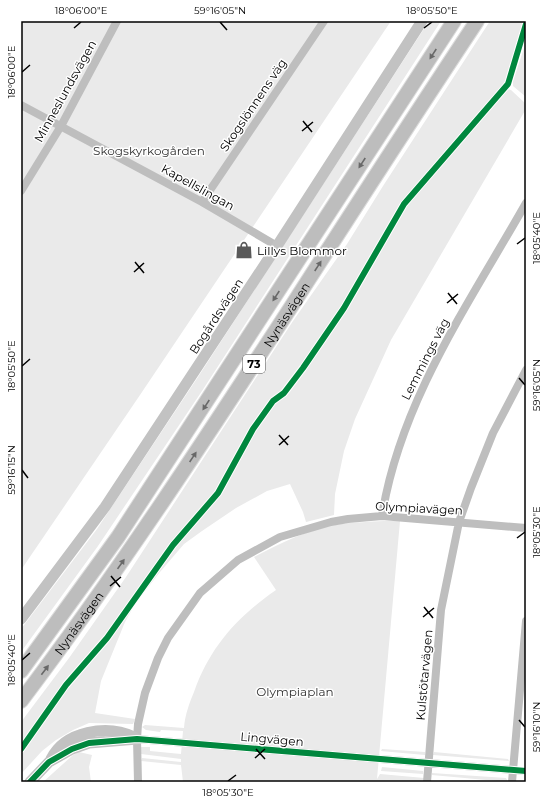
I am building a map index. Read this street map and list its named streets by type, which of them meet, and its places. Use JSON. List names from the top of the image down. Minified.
{"streets":{"highway":["Nynäsvägen","73"],"street":["Minneslundsvägen","Skogslönnens väg","Kapellslingan","Bogårdsvägen","Lemmings väg","Olympiavägen","Kulstötarvägen","Lingvägen"]},"crossings":[["Minneslundsvägen","Kapellslingan"],["Skogslönnens väg","Kapellslingan"],["Kapellslingan","Bogårdsvägen"],["Lemmings väg","Olympiavägen"],["Olympiavägen","Kulstötarvägen"],["Olympiavägen","Lingvägen"],["Kulstötarvägen","Lingvägen"]],"parks":["Skogskyrkogården","Olympiaplan"],"places":{"shop":["Lillys Blommor"]},"coordinates":["18°06'00\"E","59°16'05\"N","18°05'50\"E","18°05'40\"E","59°16'15\"N","18°05'30\"E","59°16'10\"N"]}
